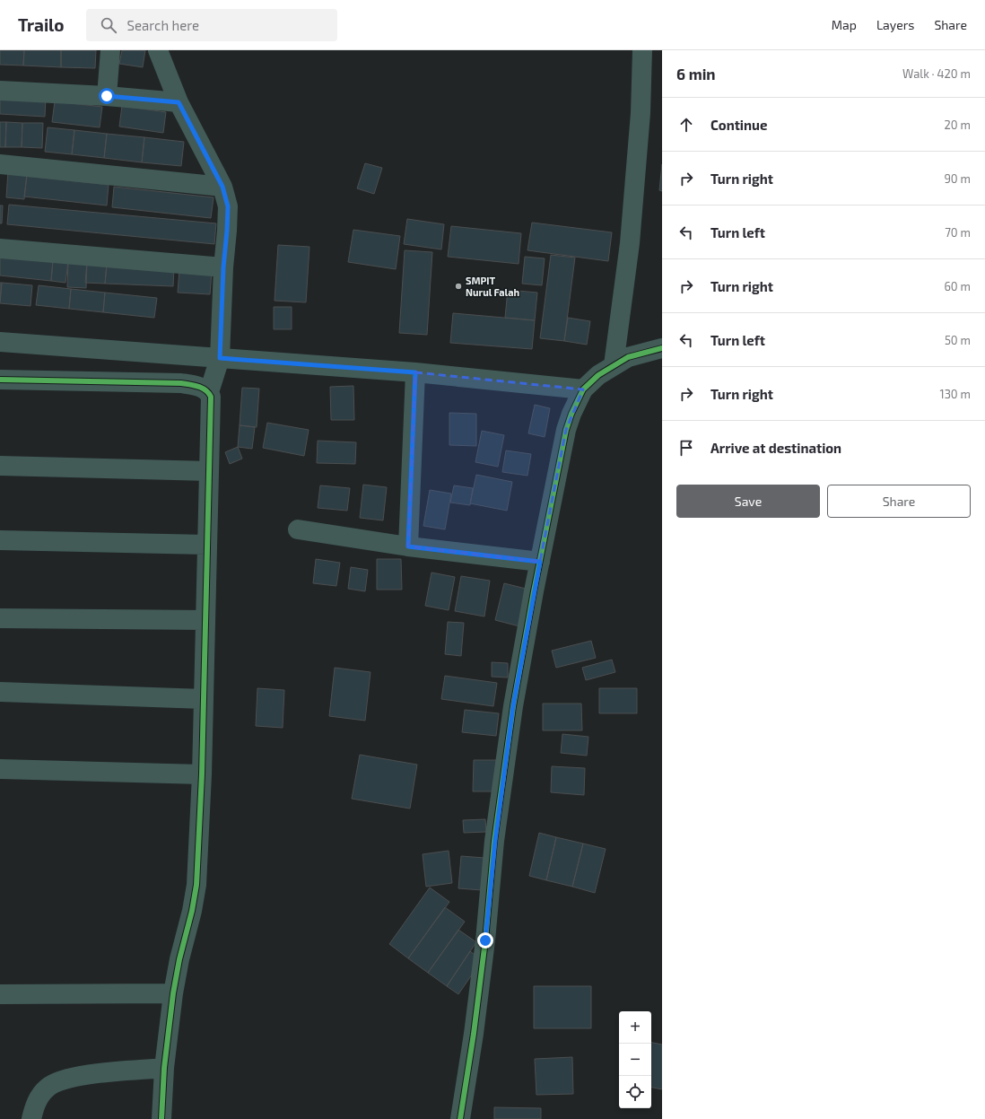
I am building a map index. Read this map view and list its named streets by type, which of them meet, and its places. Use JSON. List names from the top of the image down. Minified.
{"places":["SMPIT Nurul Falah"],"page":{"header":"Trailo","search":"Search here","nav":["Map","Layers","Share"],"heading":["6 min","Walk · 420 m"],"list":[["Continue","20 m"],["Turn right","90 m"],["Turn left","70 m"],["Turn right","60 m"],["Turn left","50 m"],["Turn right","130 m"],"Arrive at destination"],"buttons":["Save","Share"],"map_buttons":["+","−"]}}
